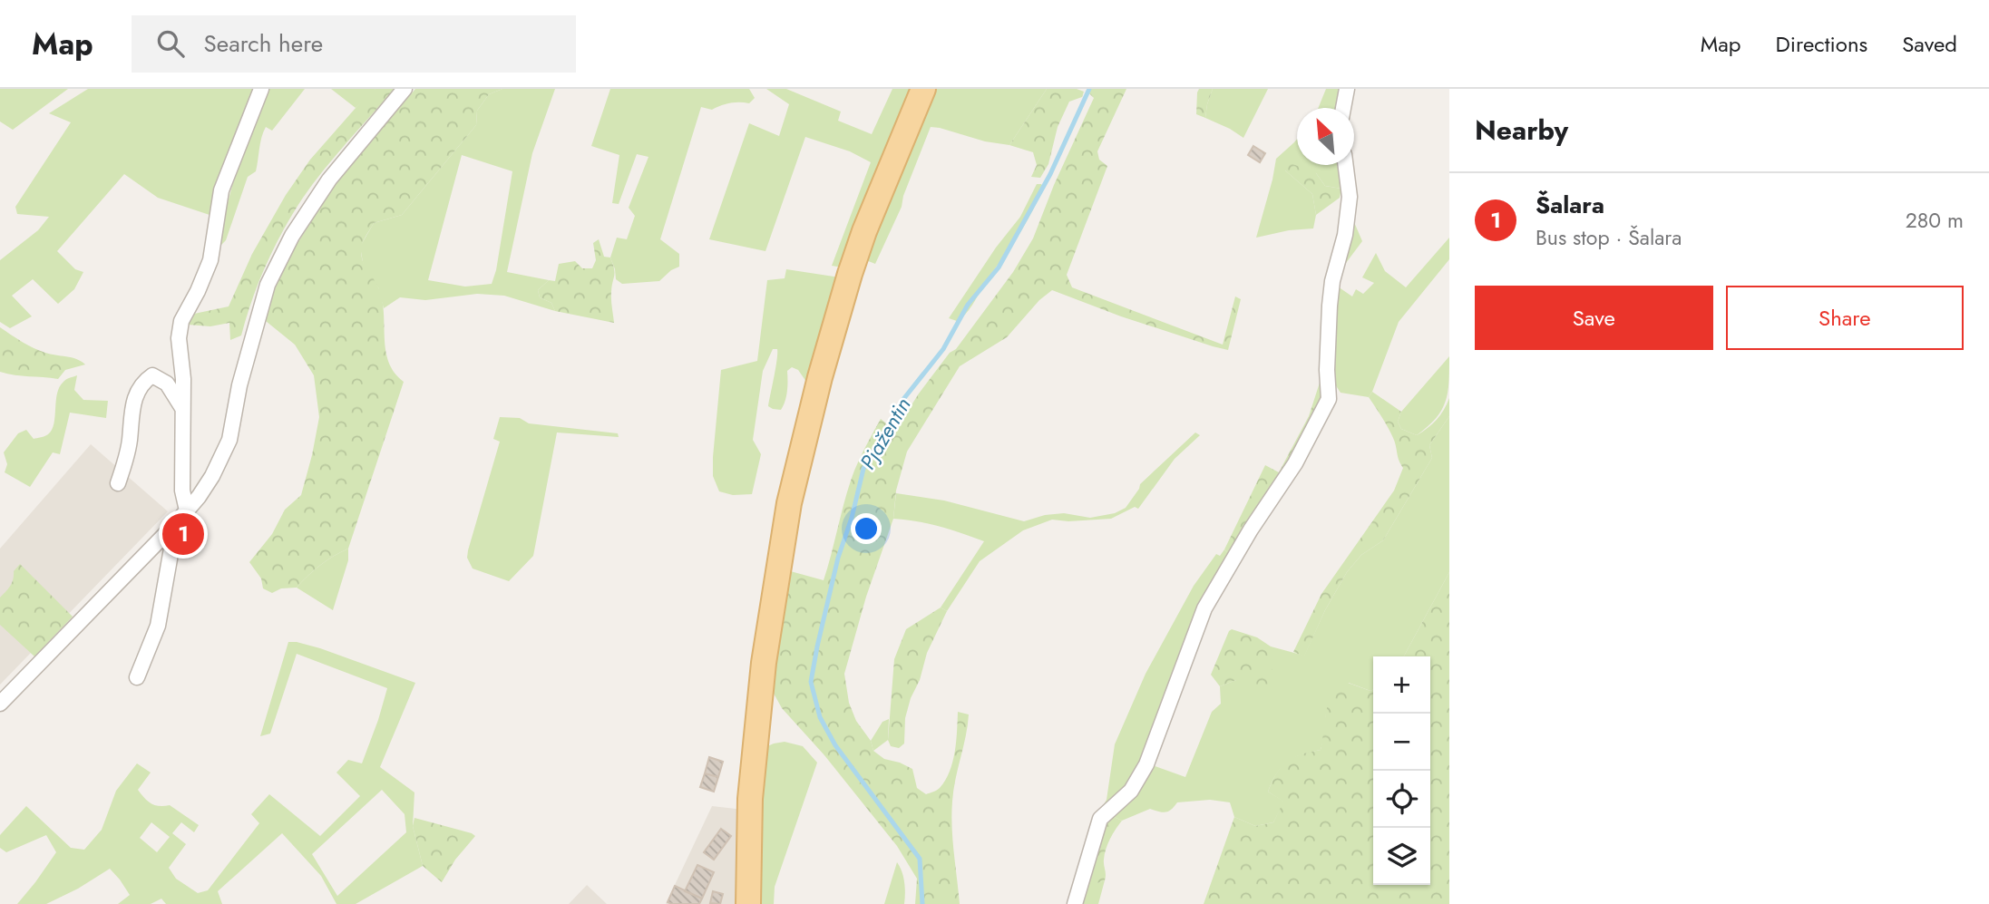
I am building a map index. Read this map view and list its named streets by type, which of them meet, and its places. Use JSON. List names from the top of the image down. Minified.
{"water":["Pjažentin"],"north":"top left","page":{"header":"Map","search":"Search here","nav":["Map","Directions","Saved"],"heading":"Nearby","list":[{"mark":"1","name":"Šalara","note":"Bus stop · Šalara","value":"280 m"}],"buttons":["Save","Share"],"pins":"1","map_buttons":["+","−"]}}
